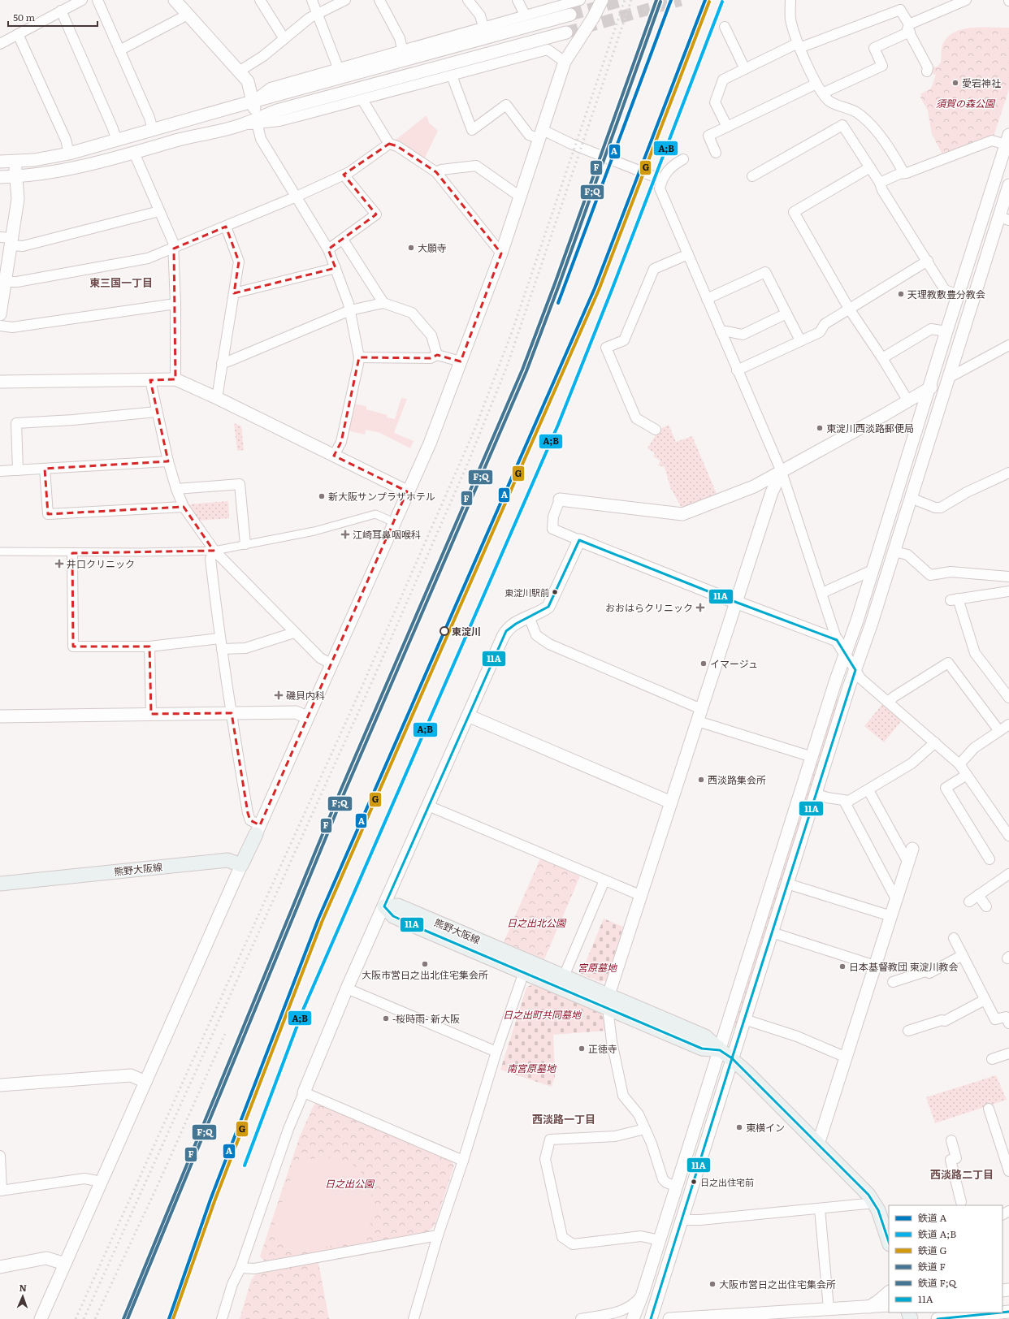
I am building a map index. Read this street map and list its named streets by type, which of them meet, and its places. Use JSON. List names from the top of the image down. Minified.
{"streets":{"main road":["熊野大阪線"]},"districts":["東三国一丁目","西淡路一丁目","西淡路二丁目"],"parks":["須賀の森公園","日之出北公園","宮原墓地","日之出町共同墓地","南宮原墓地","日之出公園"],"places":{"other":["愛宕神社","大願寺","天理教敷豊分教会","東淀川西淡路郵便局","新大阪サンプラザホテル","東淀川駅前","東淀川","イマージュ","西淡路集会所","大阪市営日之出北住宅集会所","日本基督教団 東淀川教会","-桜時雨- 新大阪","正徳寺","東横イン","日之出住宅前","大阪市営日之出住宅集会所"],"health":["江崎耳鼻咽喉科","井口クリニック","おおはらクリニック","磯貝内科"]},"lines":["rail line A","rail line F","rail line A;B","rail line G","rail line F;Q","transit line 11A"],"legend":["鉄道 A","鉄道 A;B","鉄道 G","鉄道 F","鉄道 F;Q","11A"],"scale_bar":"50 m","north":"top"}
